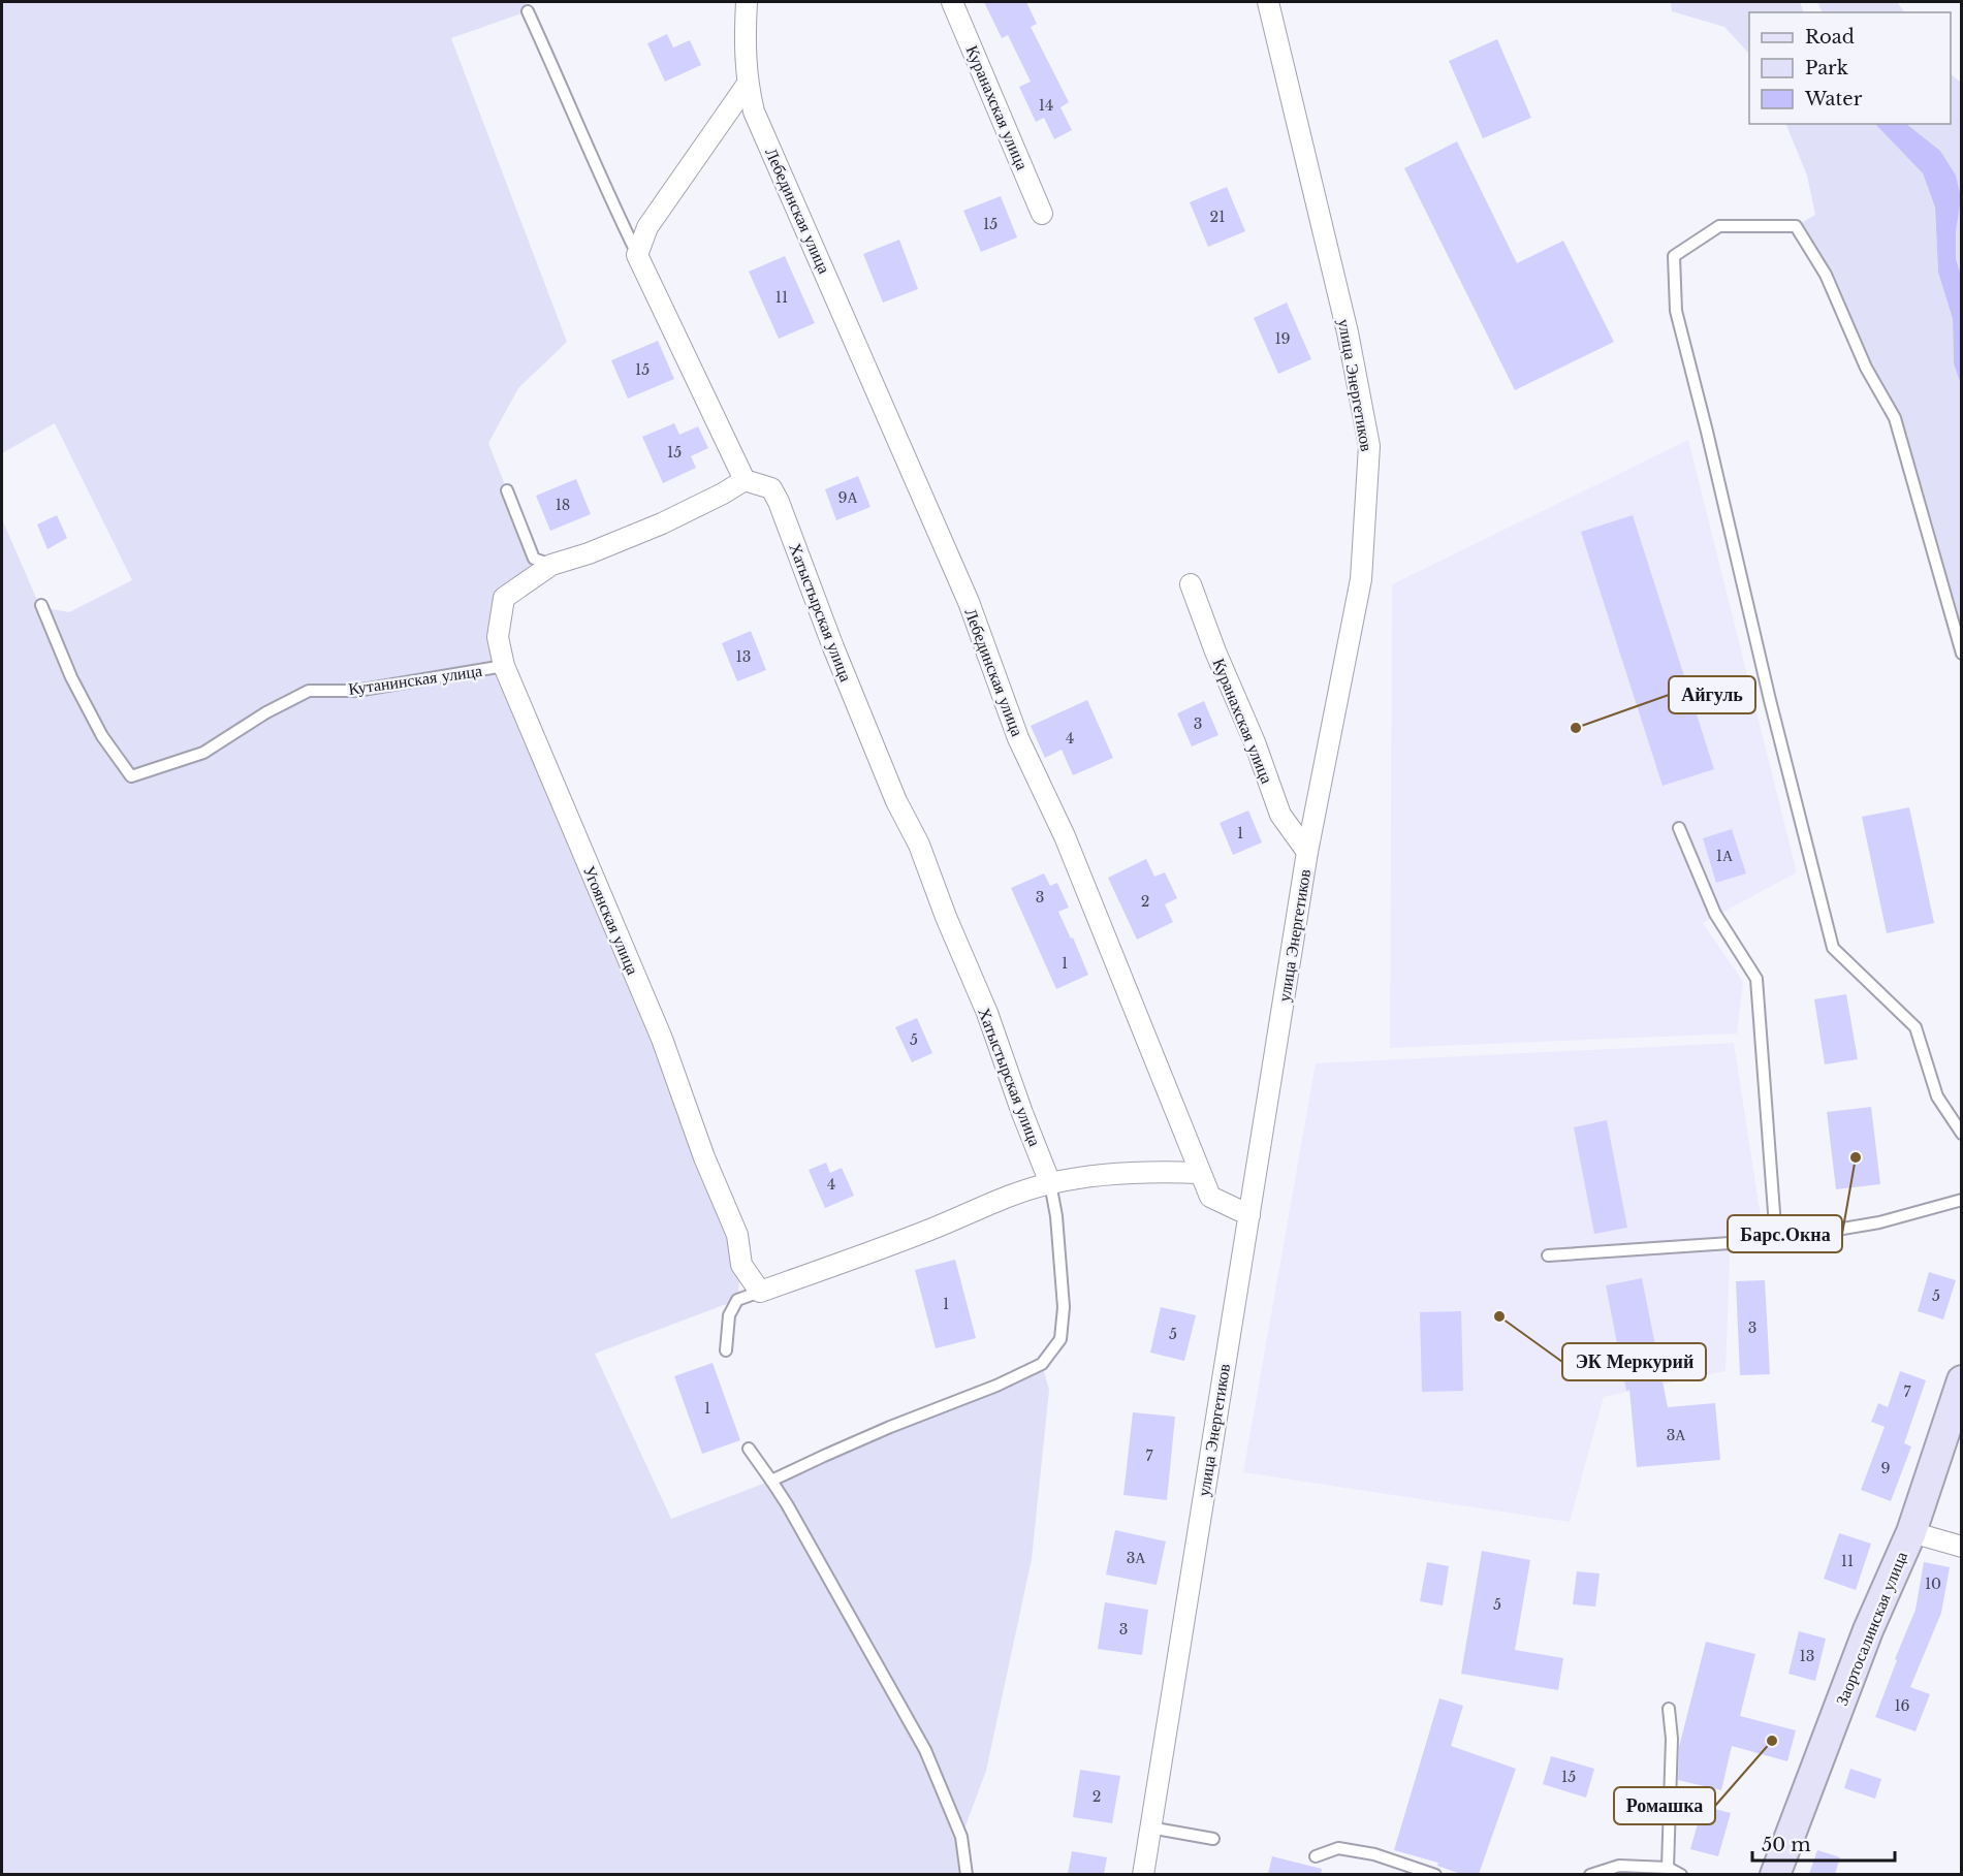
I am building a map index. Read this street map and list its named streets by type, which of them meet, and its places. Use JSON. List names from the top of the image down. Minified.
{"streets":{"street":["Куранахская улица","Лебединская улица","улица Энергетиков","Хатыстырская улица","Угоянская улица","Заортосалинская улица"],"lane":["Кутанинская улица"]},"crossings":[["Куранахская улица","улица Энергетиков"],["Лебединская улица","улица Энергетиков"],["Хатыстырская улица","Угоянская улица"],["Кутанинская улица","Угоянская улица"]],"places":["Айгуль","Барс.Окна","ЭК Меркурий","Ромашка"],"house_numbers":["14","21","15","11","19","15","15","9А","18","13","3","4","1","1А","3","2","1","5","4","5","1","3","5","7","1","3А","7","9","3А","11","10","5","3","13","16","15","2"],"legend":["Road","Park","Water"],"scale_bar":"50 m"}
